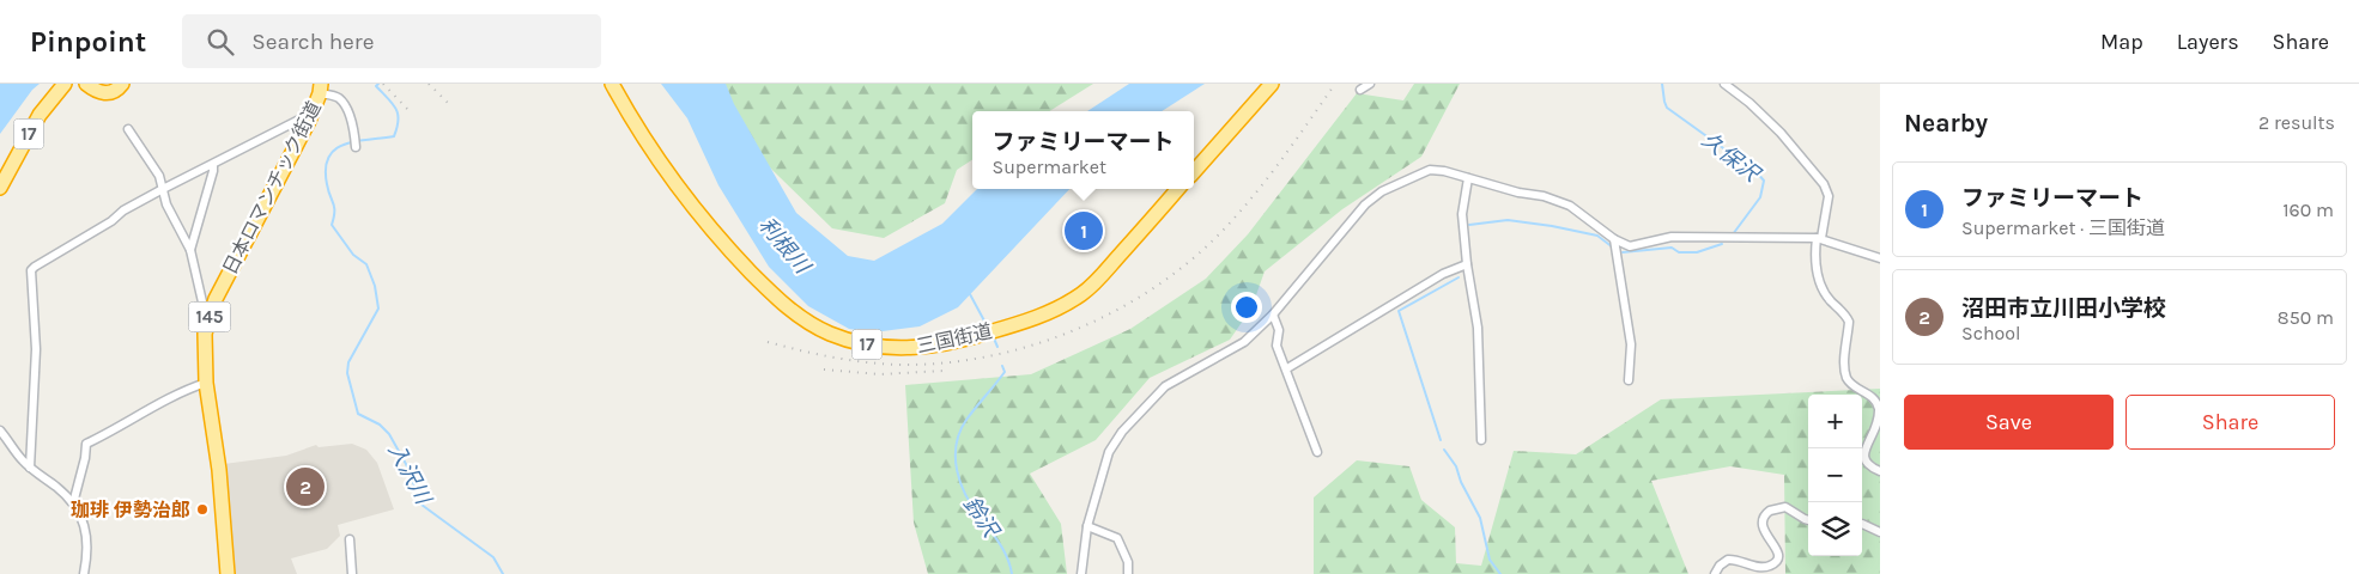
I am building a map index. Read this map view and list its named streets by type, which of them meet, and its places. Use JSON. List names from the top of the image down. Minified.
{"streets":{"highway":["17","日本ロマンチック街道","145","三国街道"]},"water":["久保沢","利根川","入沢川","鈴沢"],"places":["珈琲 伊勢治郎"],"page":{"header":"Pinpoint","search":"Search here","nav":["Map","Layers","Share"],"heading":["Nearby","2 results"],"popup":["ファミリーマート","Supermarket"],"list":[{"mark":"1","name":"ファミリーマート","note":"Supermarket · 三国街道","value":"160 m"},{"mark":"2","name":"沼田市立川田小学校","note":"School","value":"850 m"}],"pins":["1","2"],"buttons":["Save","Share"],"map_buttons":["+","−"]}}
